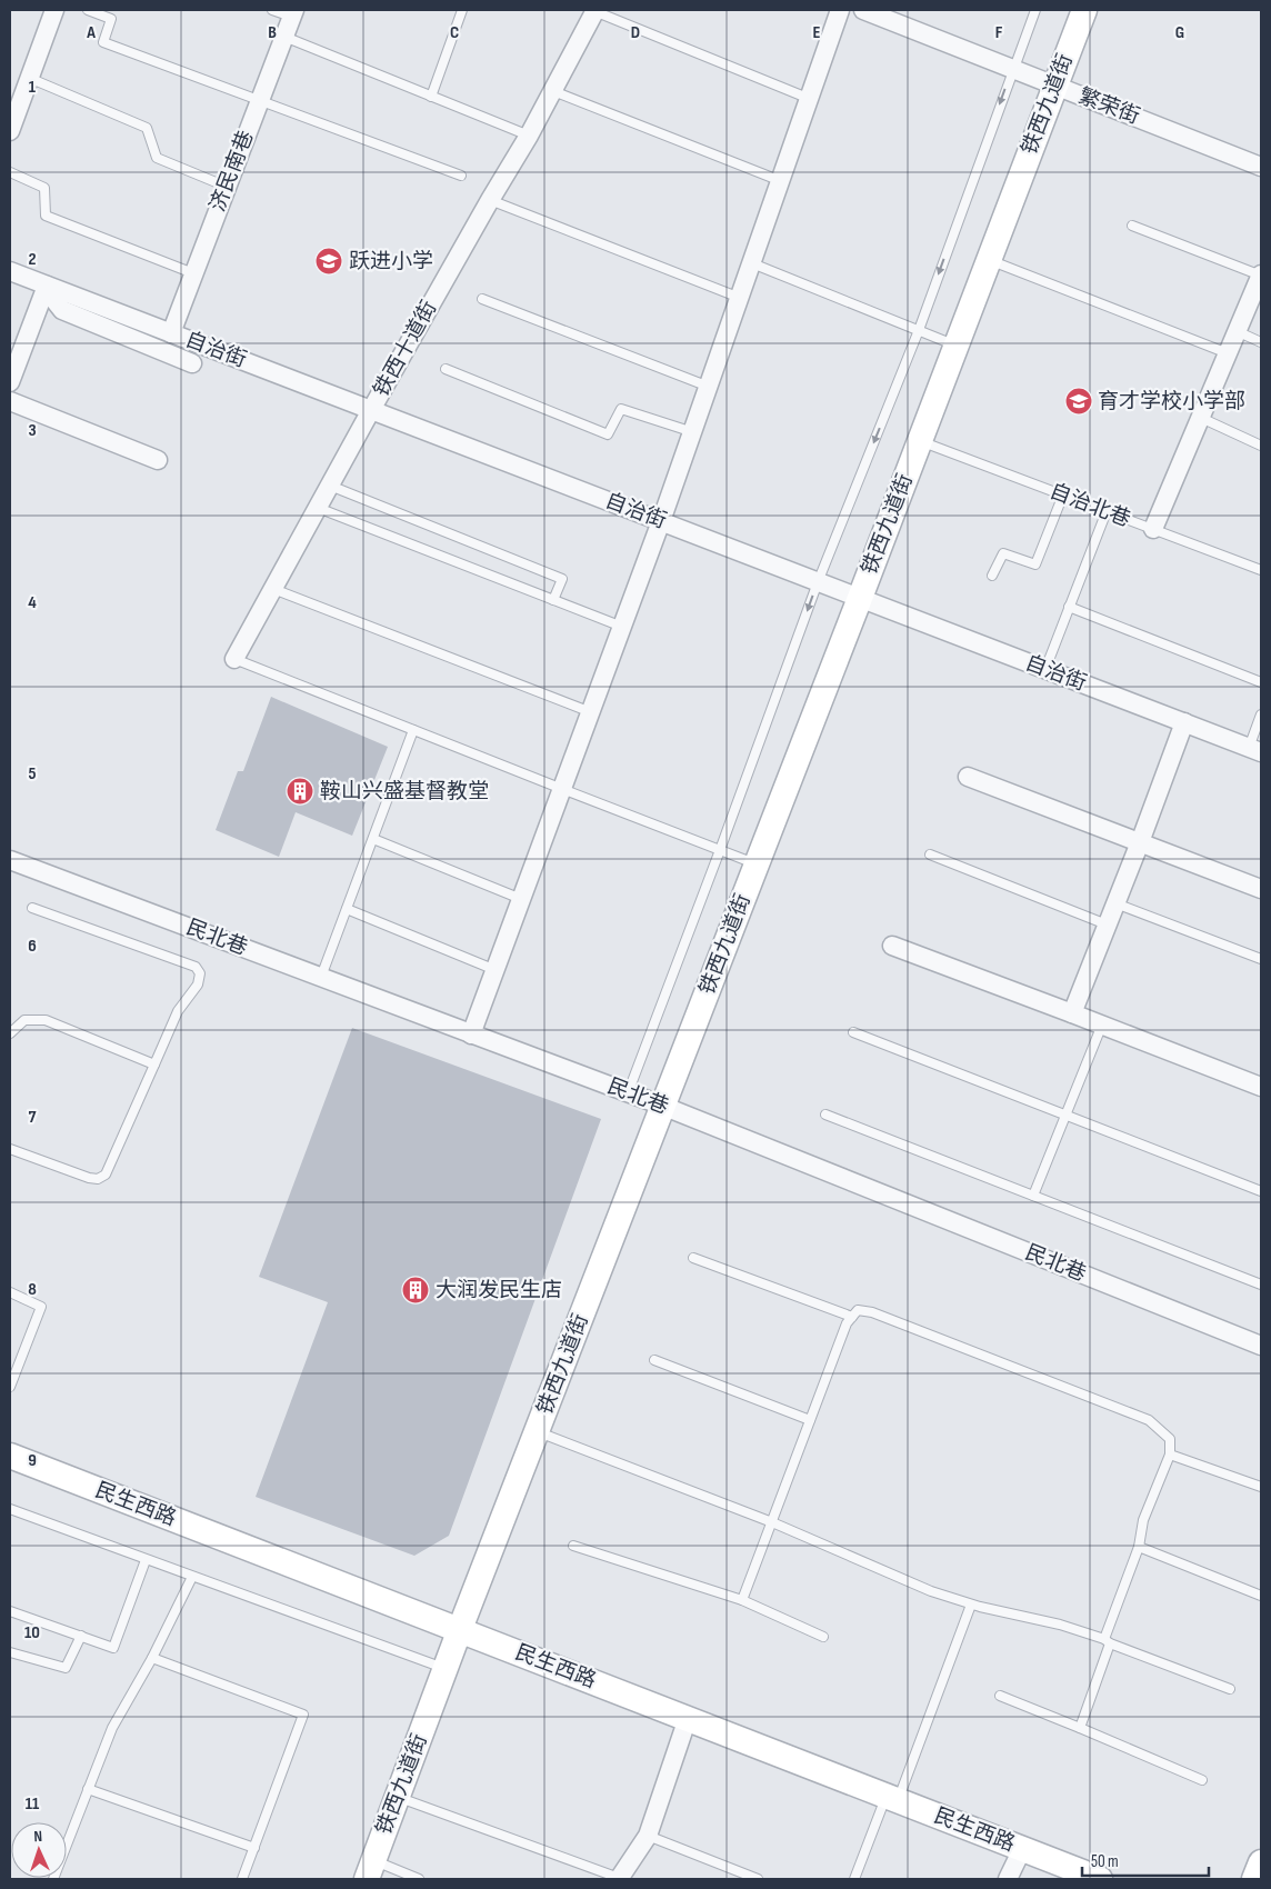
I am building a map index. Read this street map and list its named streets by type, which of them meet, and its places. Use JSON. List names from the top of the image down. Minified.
{"streets":{"main road":["铁西九道街","民生西路"],"street":["繁荣街","济民南巷","铁西十道街","自治街","民北巷"],"lane":["自治北巷"]},"crossings":[["铁西九道街","繁荣街"],["铁西九道街","自治街"],["铁西九道街","自治北巷"],["铁西九道街","民北巷"],["铁西九道街","民生西路"],["济民南巷","自治街"],["铁西十道街","自治街"]],"places":{"school or university":["跃进小学","育才学校小学部"],"building":["鞍山兴盛基督教堂","大润发民生店"]},"scale_bar":"50 m","north":"top","grid":{"columns":["A","B","C","D","E","F","G"],"rows":["1","2","3","4","5","6","7","8","9","10","11"]}}
